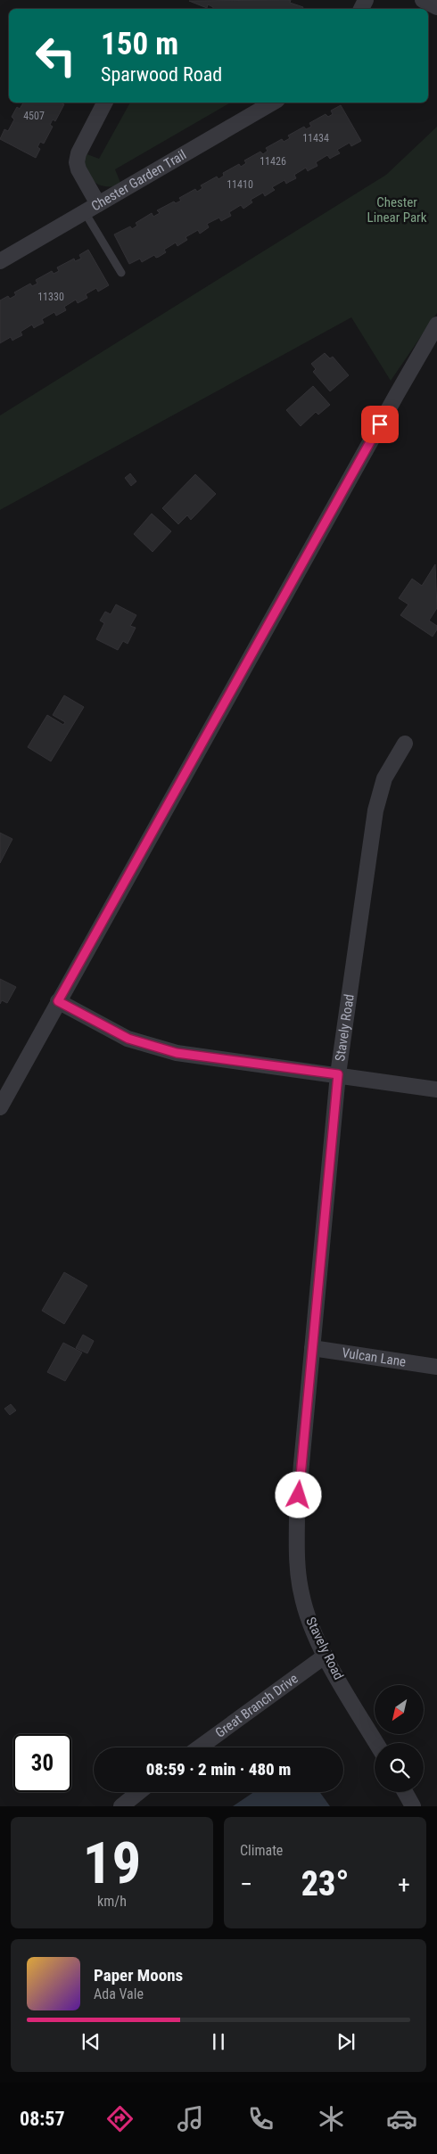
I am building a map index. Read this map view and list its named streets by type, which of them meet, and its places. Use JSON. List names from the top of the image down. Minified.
{"streets":{"street":["Chester Garden Trail","Stavely Road","Vulcan Lane","Great Branch Drive"]},"crossings":[["Stavely Road","Vulcan Lane"],["Stavely Road","Great Branch Drive"]],"parks":["Chester Linear Park"],"house_numbers":["4507","11434","11426","11410","11330"],"north":"bottom left","page":{"turn":["150 m","Sparwood Road"],"limit":"30","trip":"08:59 · 2 min · 480 m","tile":[["19","km/h"],"Climate"],"heat":["−","23°","+"],"song":["Paper Moons","Ada Vale"],"tabs":"08:57"}}
